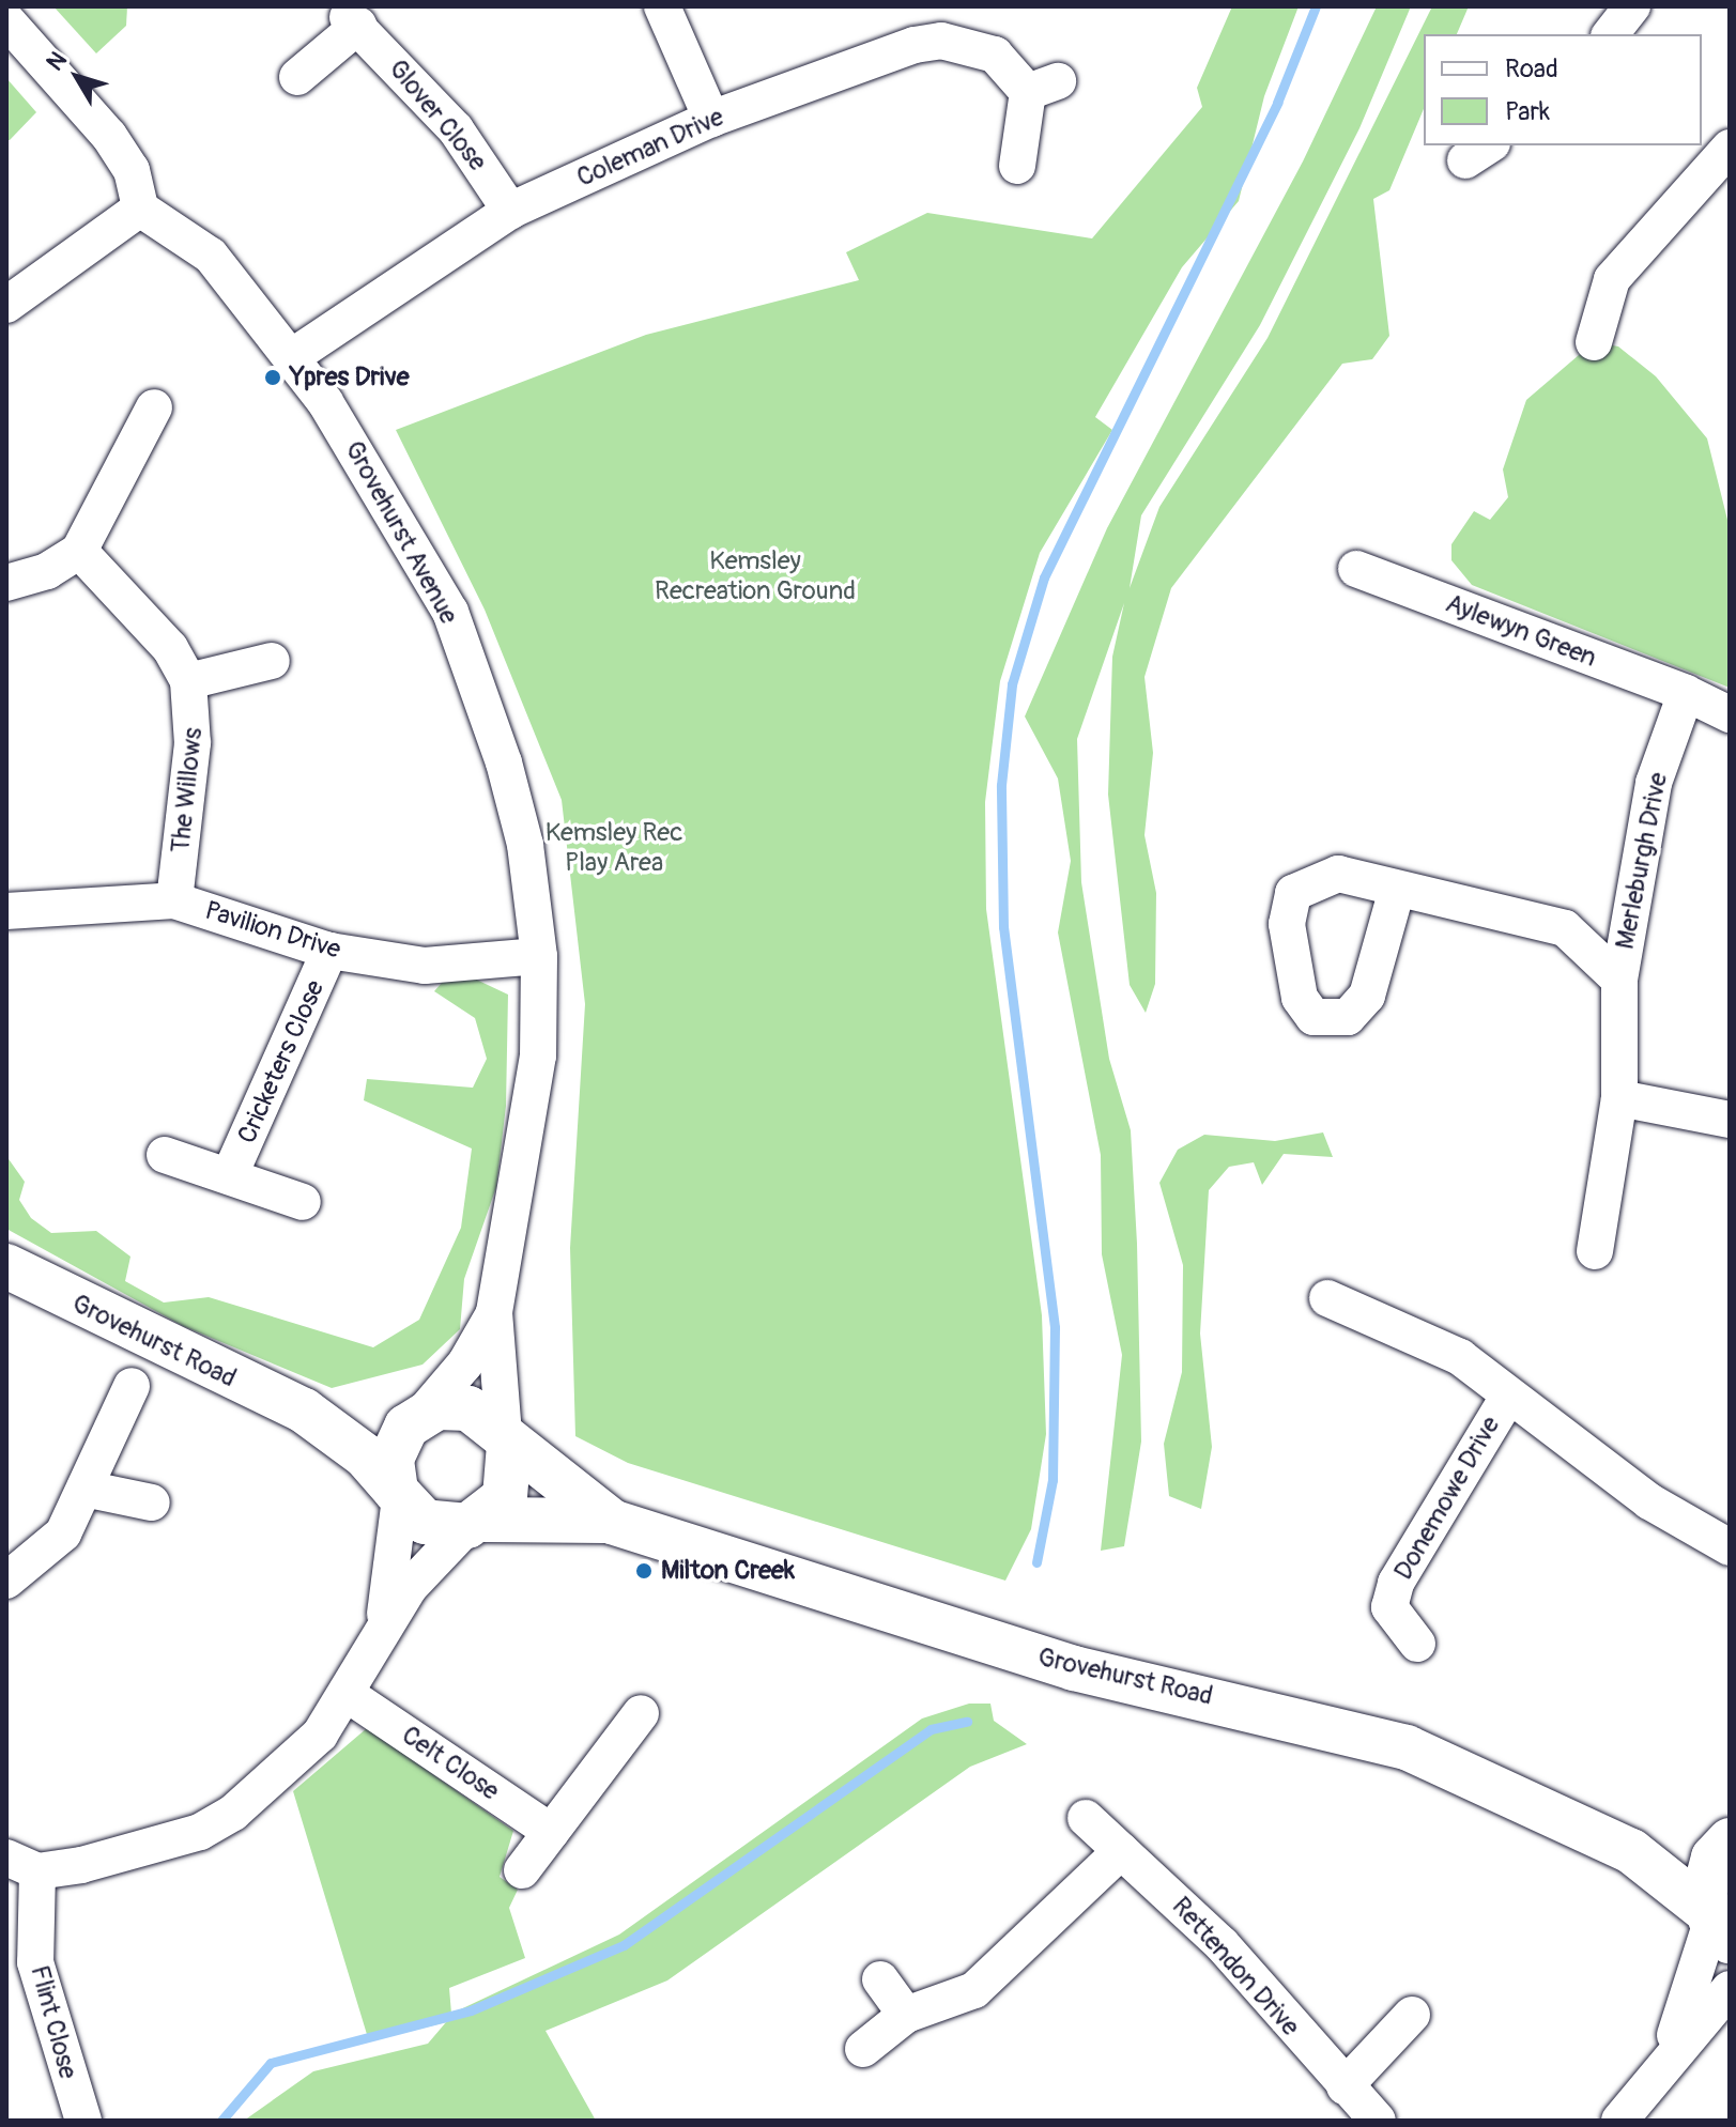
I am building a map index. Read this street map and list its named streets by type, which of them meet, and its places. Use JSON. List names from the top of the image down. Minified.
{"streets":{"street":["Glover Close","Coleman Drive","Grovehurst Avenue","Aylewyn Green","The Willows","Merleburgh Drive","Pavilion Drive","Cricketers Close","Grovehurst Road","Donemowe Drive","Celt Close","Rettendon Drive","Flint Close"]},"crossings":[["Glover Close","Coleman Drive"],["Coleman Drive","Grovehurst Avenue"],["Grovehurst Avenue","Pavilion Drive"],["Grovehurst Avenue","Grovehurst Road"],["Aylewyn Green","Merleburgh Drive"],["The Willows","Pavilion Drive"],["Pavilion Drive","Cricketers Close"]],"parks":["Kemsley Recreation Ground","Kemsley Rec Play Area"],"places":["Ypres Drive","Milton Creek"],"legend":["Road","Park"],"north":"top left"}
